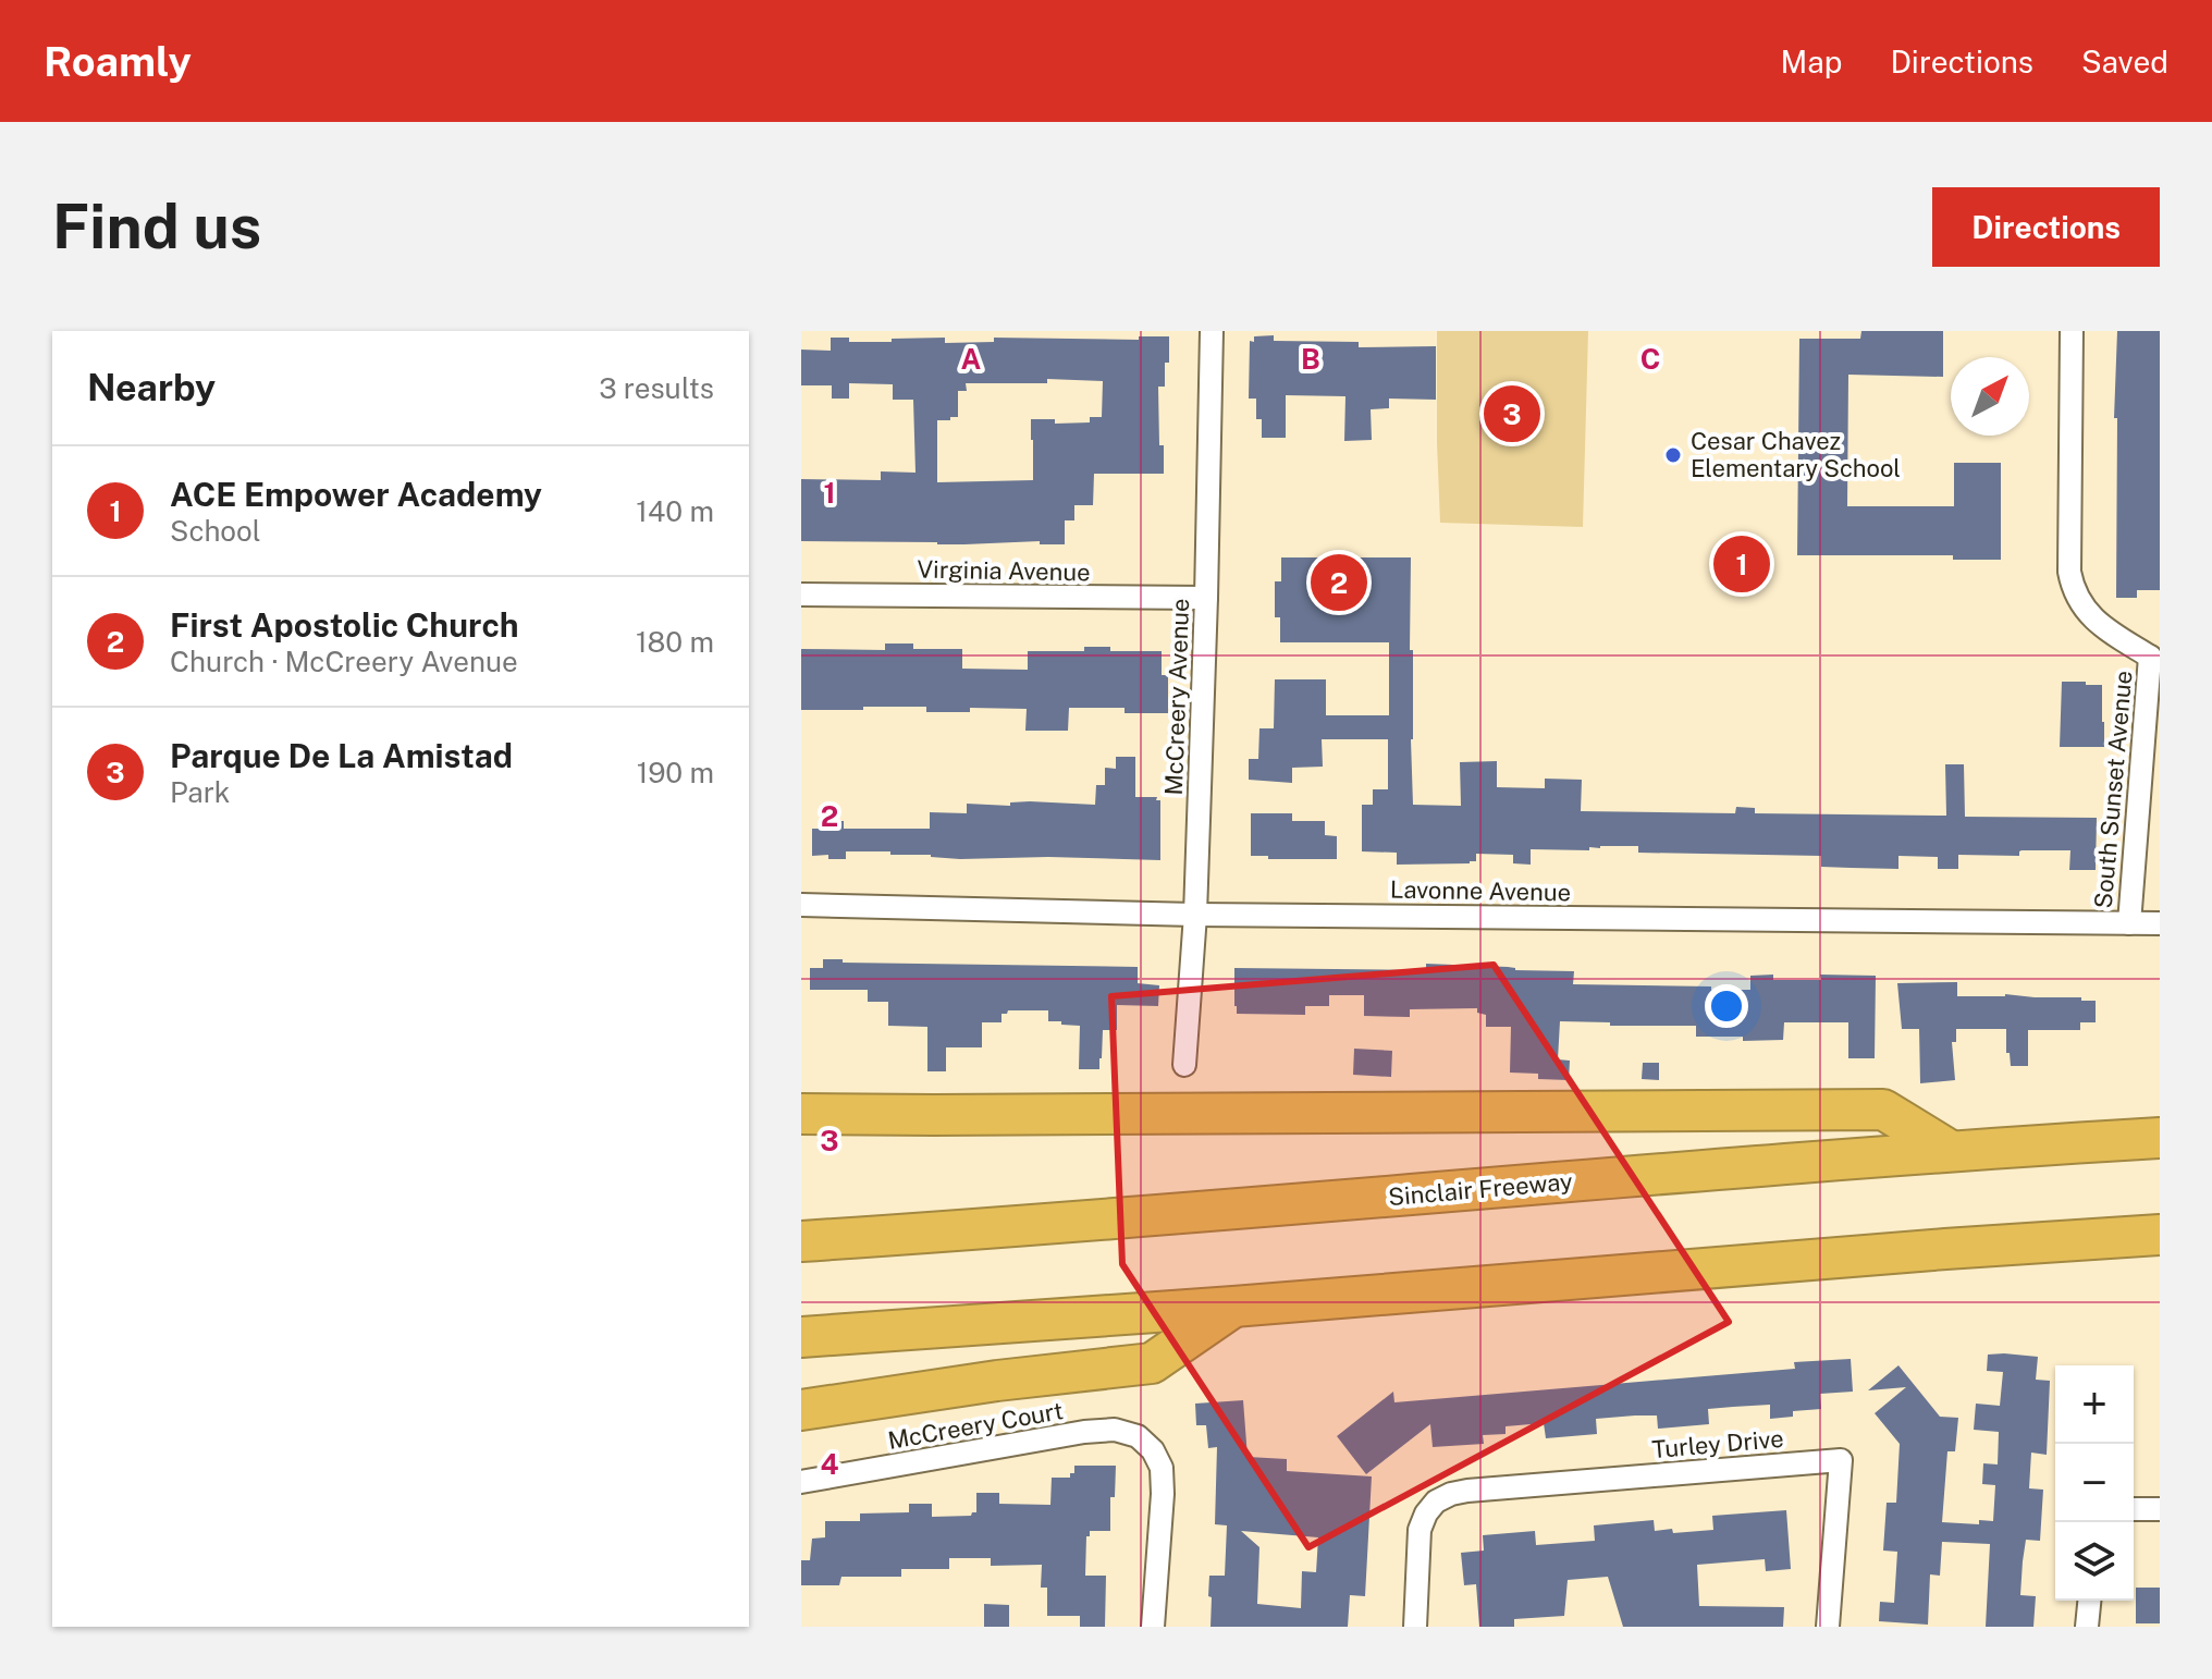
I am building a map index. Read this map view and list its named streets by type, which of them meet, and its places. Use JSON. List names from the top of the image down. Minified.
{"streets":{"highway":["Sinclair Freeway"],"street":["Virginia Avenue","McCreery Avenue","South Sunset Avenue","Lavonne Avenue","McCreery Court","Turley Drive"]},"crossings":[["Virginia Avenue","McCreery Avenue"],["McCreery Avenue","Lavonne Avenue"],["South Sunset Avenue","Lavonne Avenue"]],"places":["Cesar Chavez Elementary School"],"north":"top right","page":{"header":"Roamly","nav":["Map","Directions","Saved"],"buttons":"Directions","title":"Find us","heading":["Nearby","3 results"],"pins":["3","1","2"],"list":[{"mark":"1","name":"ACE Empower Academy","note":"School","value":"140 m"},{"mark":"2","name":"First Apostolic Church","note":"Church · McCreery Avenue","value":"180 m"},{"mark":"3","name":"Parque De La Amistad","note":"Park","value":"190 m"}],"map_buttons":["+","−"]},"grid":{"columns":["A","B","C"],"rows":["1","2","3","4"]}}
